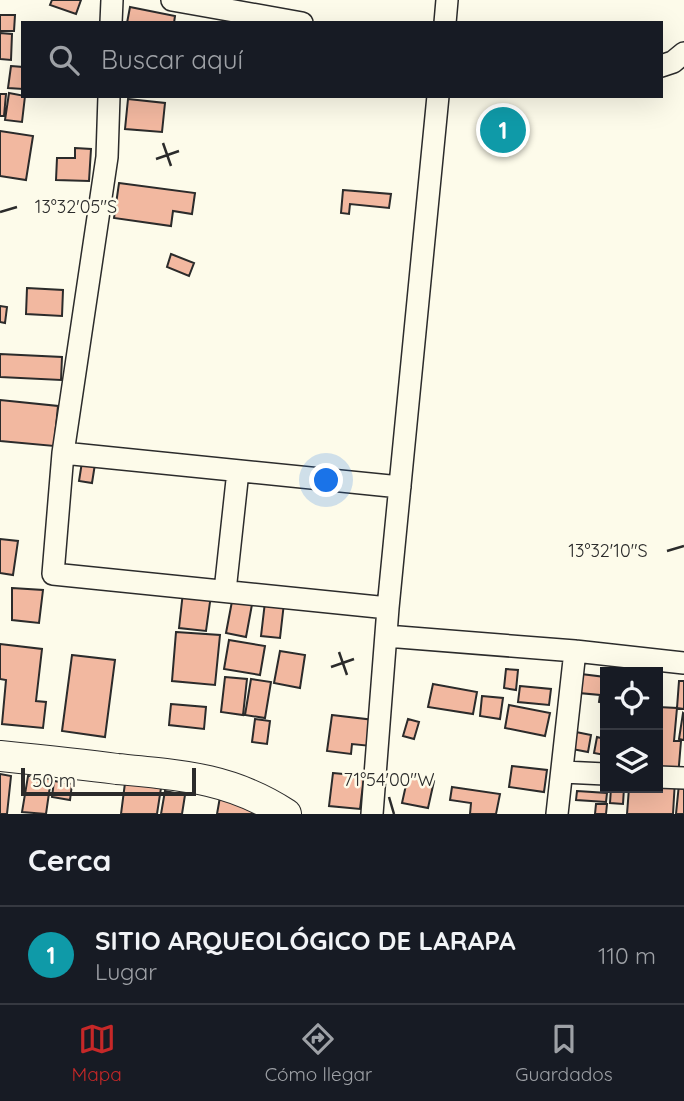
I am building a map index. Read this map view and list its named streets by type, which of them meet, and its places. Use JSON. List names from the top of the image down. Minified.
{"scale_bar":"50 m","page":{"search":"Buscar aquí","pins":"1","scale":"50 m","heading":"Cerca","list":[{"mark":"1","name":"SITIO ARQUEOLÓGICO DE LARAPA","note":"Lugar","value":"110 m"}],"nav":["Mapa","Cómo llegar","Guardados"]},"coordinates":["13°32'05\"S","13°32'10\"S","71°54'00\"W"]}
